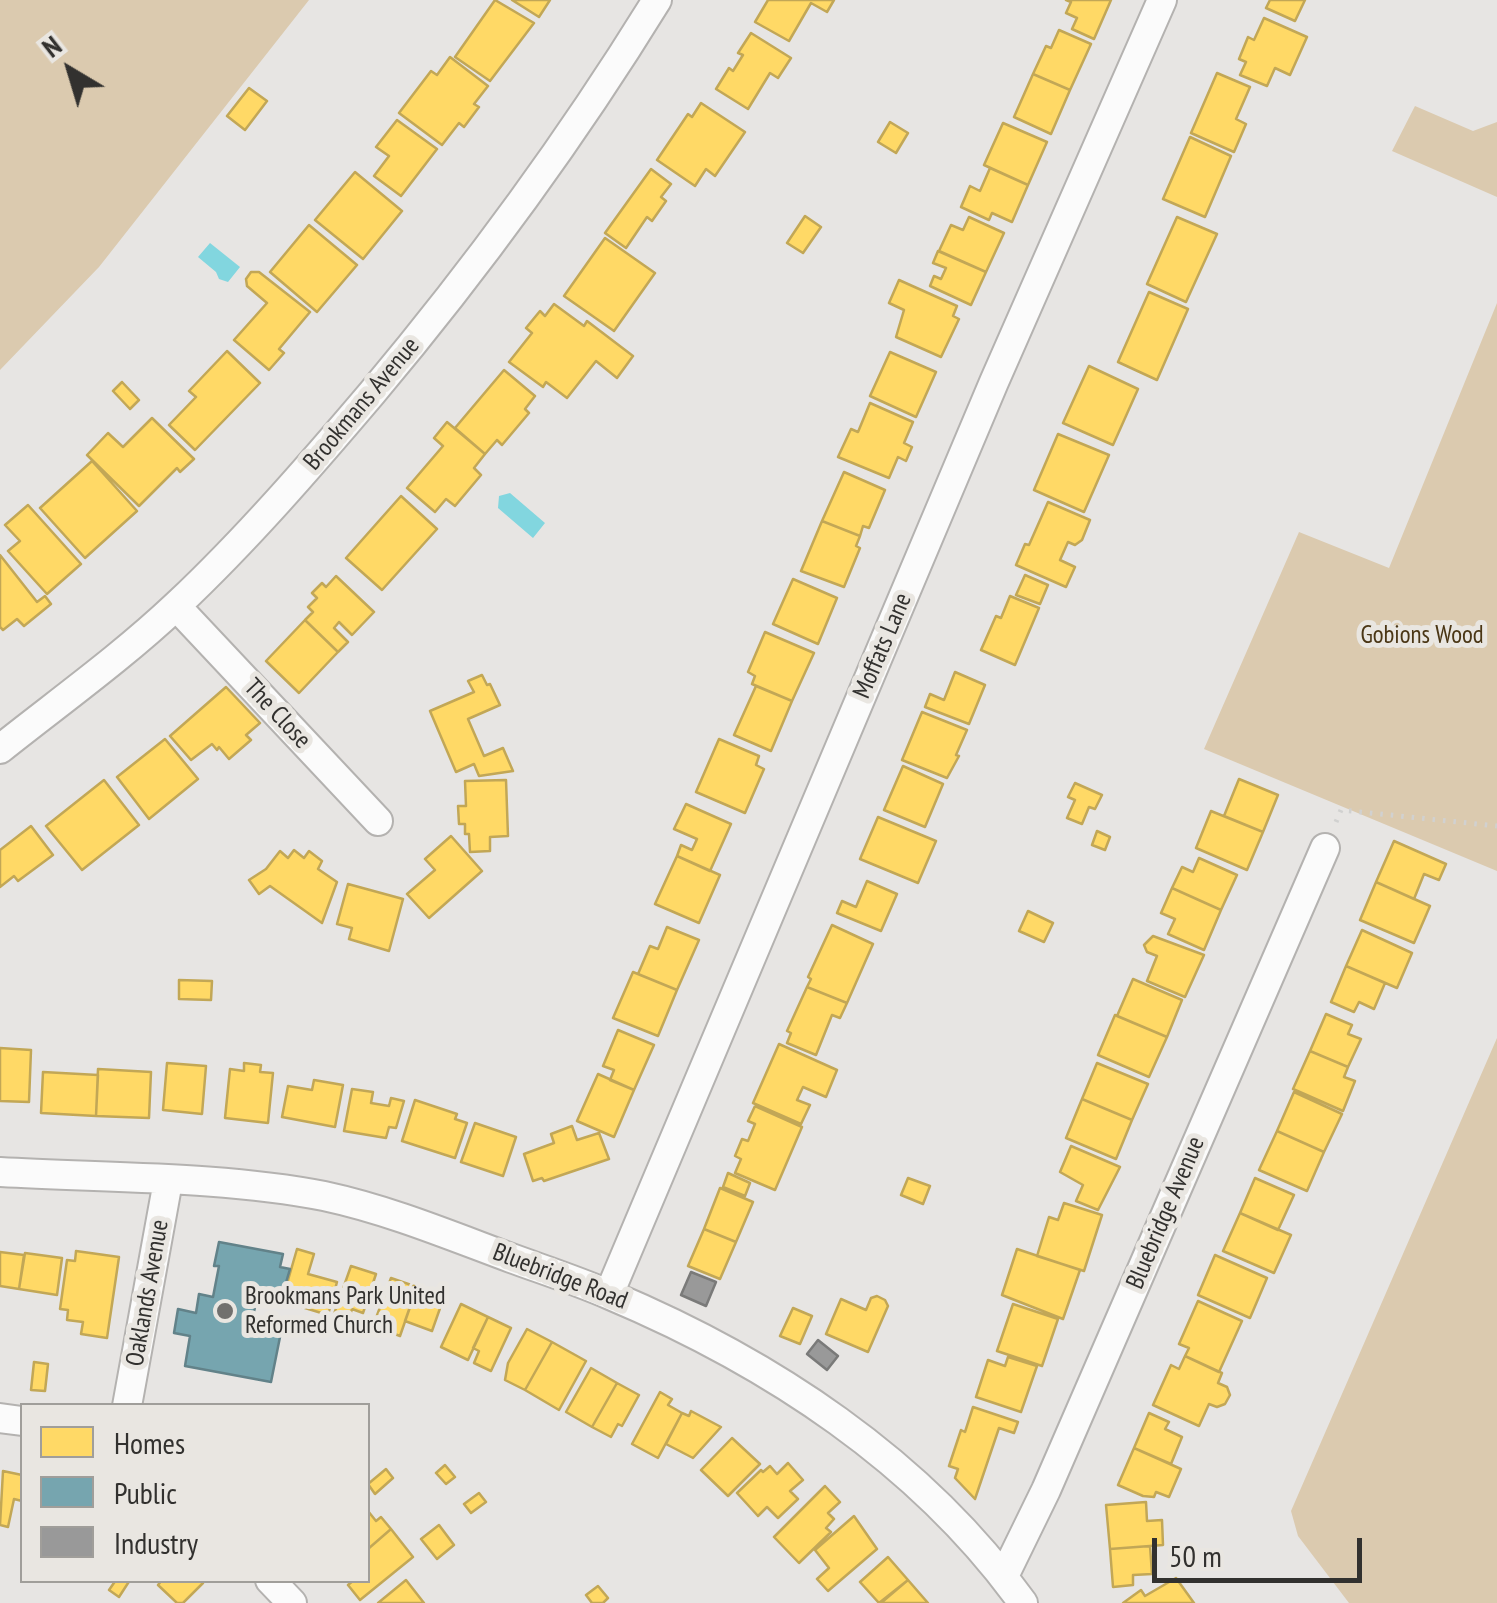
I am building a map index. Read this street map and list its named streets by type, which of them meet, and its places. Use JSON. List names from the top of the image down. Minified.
{"streets":{"street":["Brookmans Avenue","Moffats Lane","The Close","Bluebridge Avenue","Bluebridge Road","Oaklands Avenue"]},"crossings":[["Brookmans Avenue","The Close"],["Moffats Lane","Bluebridge Road"],["Bluebridge Avenue","Bluebridge Road"],["Bluebridge Road","Oaklands Avenue"]],"parks":["Gobions Wood"],"places":["Brookmans Park United Reformed Church"],"legend":["Homes","Public","Industry"],"scale_bar":"50 m","north":"top left"}
